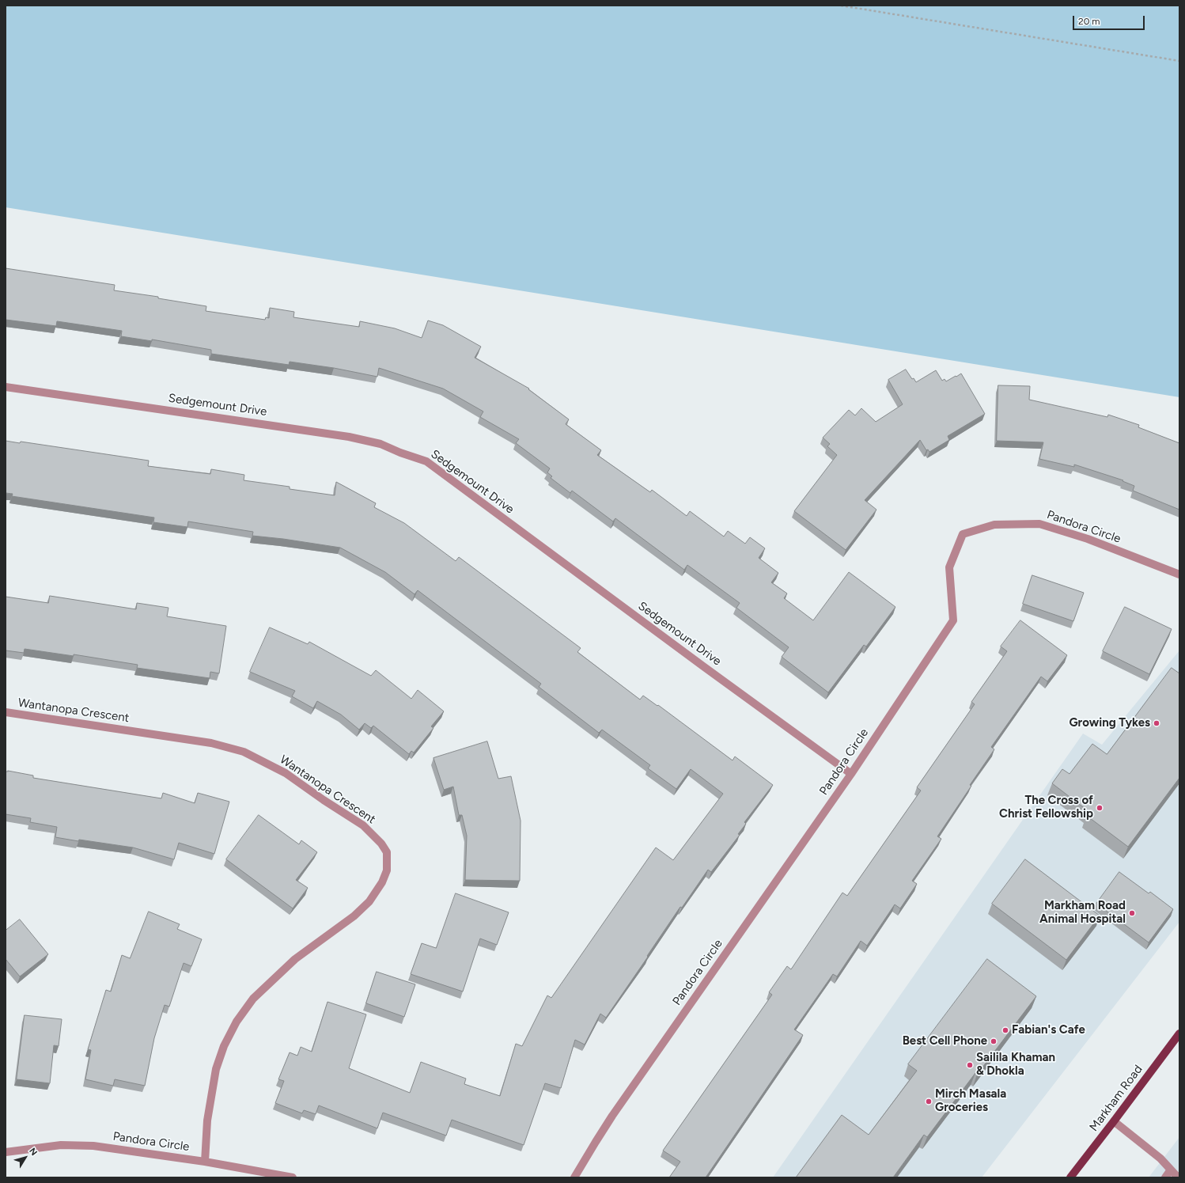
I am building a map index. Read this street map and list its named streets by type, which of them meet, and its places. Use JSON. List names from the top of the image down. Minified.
{"streets":{"main road":["Markham Road"],"street":["Sedgemount Drive","Pandora Circle","Wantanopa Crescent"]},"crossings":[["Sedgemount Drive","Pandora Circle"],["Pandora Circle","Wantanopa Crescent"]],"places":["Growing Tykes","The Cross of Christ Fellowship","Markham Road Animal Hospital","Fabian's Cafe","Best Cell Phone","Sailila Khaman & Dhokla","Mirch Masala Groceries"],"scale_bar":"20 m","north":"top right"}
